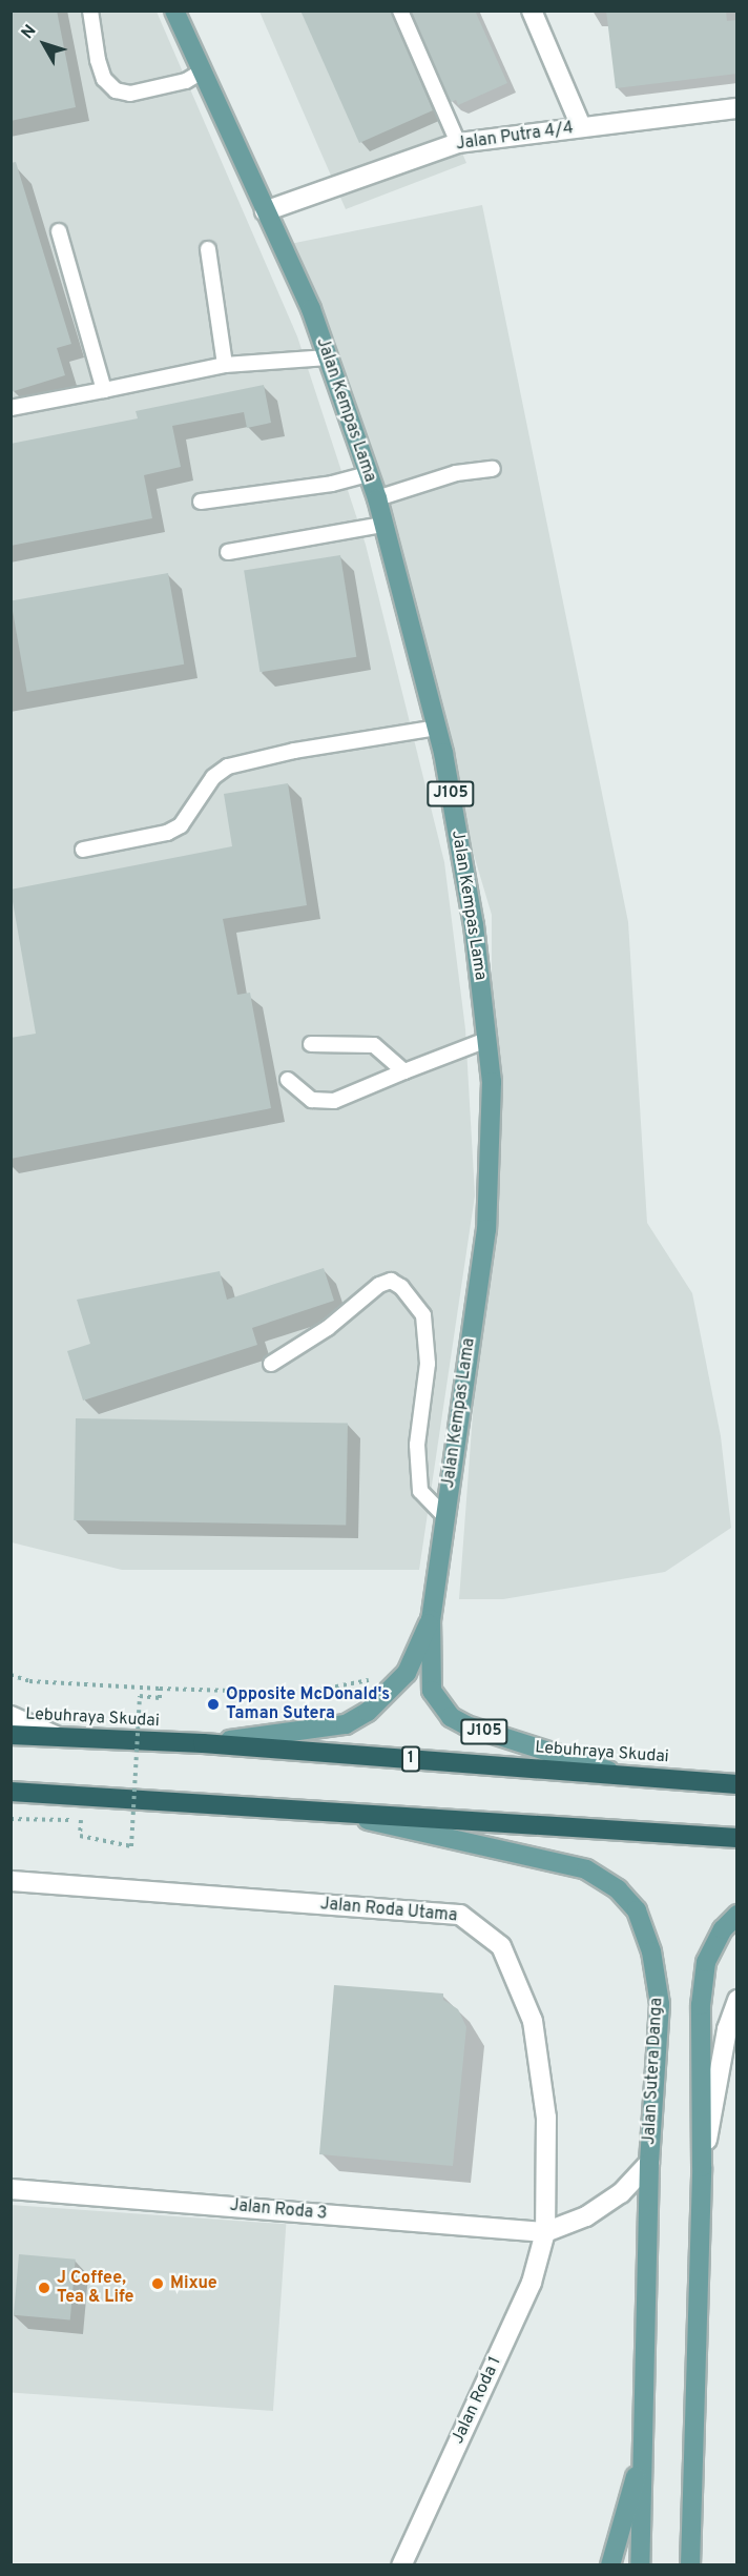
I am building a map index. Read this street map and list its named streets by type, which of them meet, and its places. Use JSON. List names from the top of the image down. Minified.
{"streets":{"highway":["Lebuhraya Skudai","1"],"main road":["Jalan Kempas Lama","J105","Jalan Sutera Danga"],"street":["Jalan Putra 4/4","Jalan Roda Utama","Jalan Roda 3","Jalan Roda 1"]},"crossings":[["Jalan Putra 4/4","Jalan Kempas Lama"],["Jalan Kempas Lama","Lebuhraya Skudai"],["Jalan Roda Utama","Jalan Roda 3"],["Jalan Roda Utama","Jalan Roda 1"],["Jalan Roda 3","Jalan Roda 1"]],"places":["Opposite McDonald's Taman Sutera","Mixue","J Coffee, Tea & Life"],"north":"top left"}
